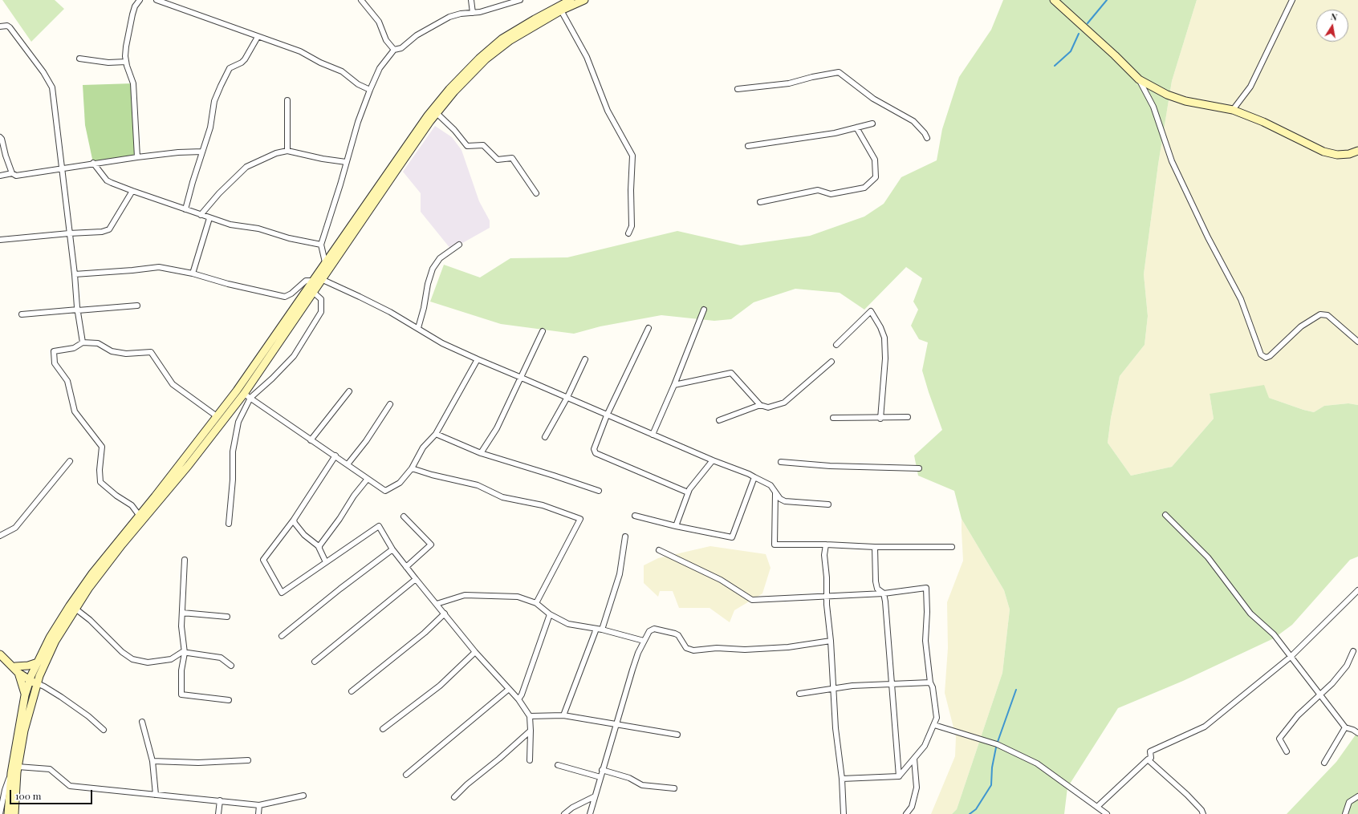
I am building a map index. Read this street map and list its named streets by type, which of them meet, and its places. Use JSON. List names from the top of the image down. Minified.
{"scale_bar":"100 m","north":"top"}
